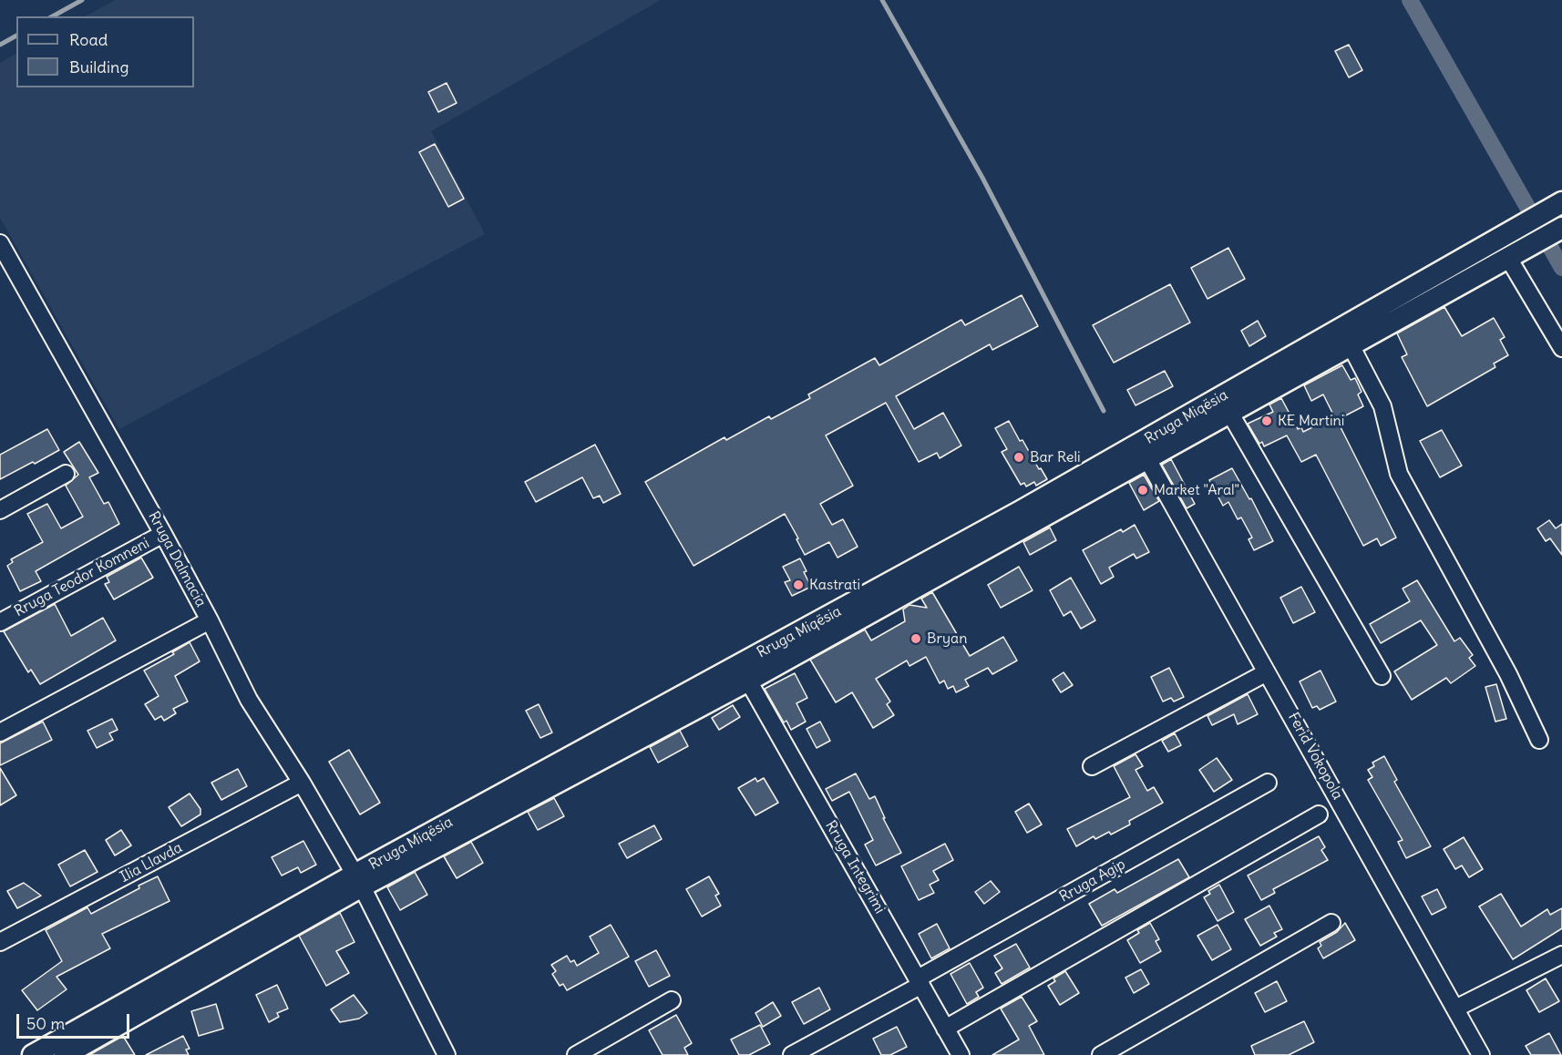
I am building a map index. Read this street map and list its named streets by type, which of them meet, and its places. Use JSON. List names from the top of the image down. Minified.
{"streets":{"main road":["Rruga Miqësia"],"street":["Rruga Dalmacia","Rruga Teodor Komneni","Ferid Vokopola","Ilia Llavda","Rruga Integrimi","Rruga Agip"]},"crossings":[["Rruga Miqësia","Rruga Dalmacia"],["Rruga Miqësia","Ferid Vokopola"],["Rruga Miqësia","Rruga Integrimi"],["Rruga Dalmacia","Rruga Teodor Komneni"],["Rruga Dalmacia","Ilia Llavda"],["Rruga Integrimi","Rruga Agip"]],"places":["KE Martini","Bar Reli","Market \"Aral\"","Kastrati","Bryan"],"legend":["Road","Building"],"scale_bar":"50 m"}
